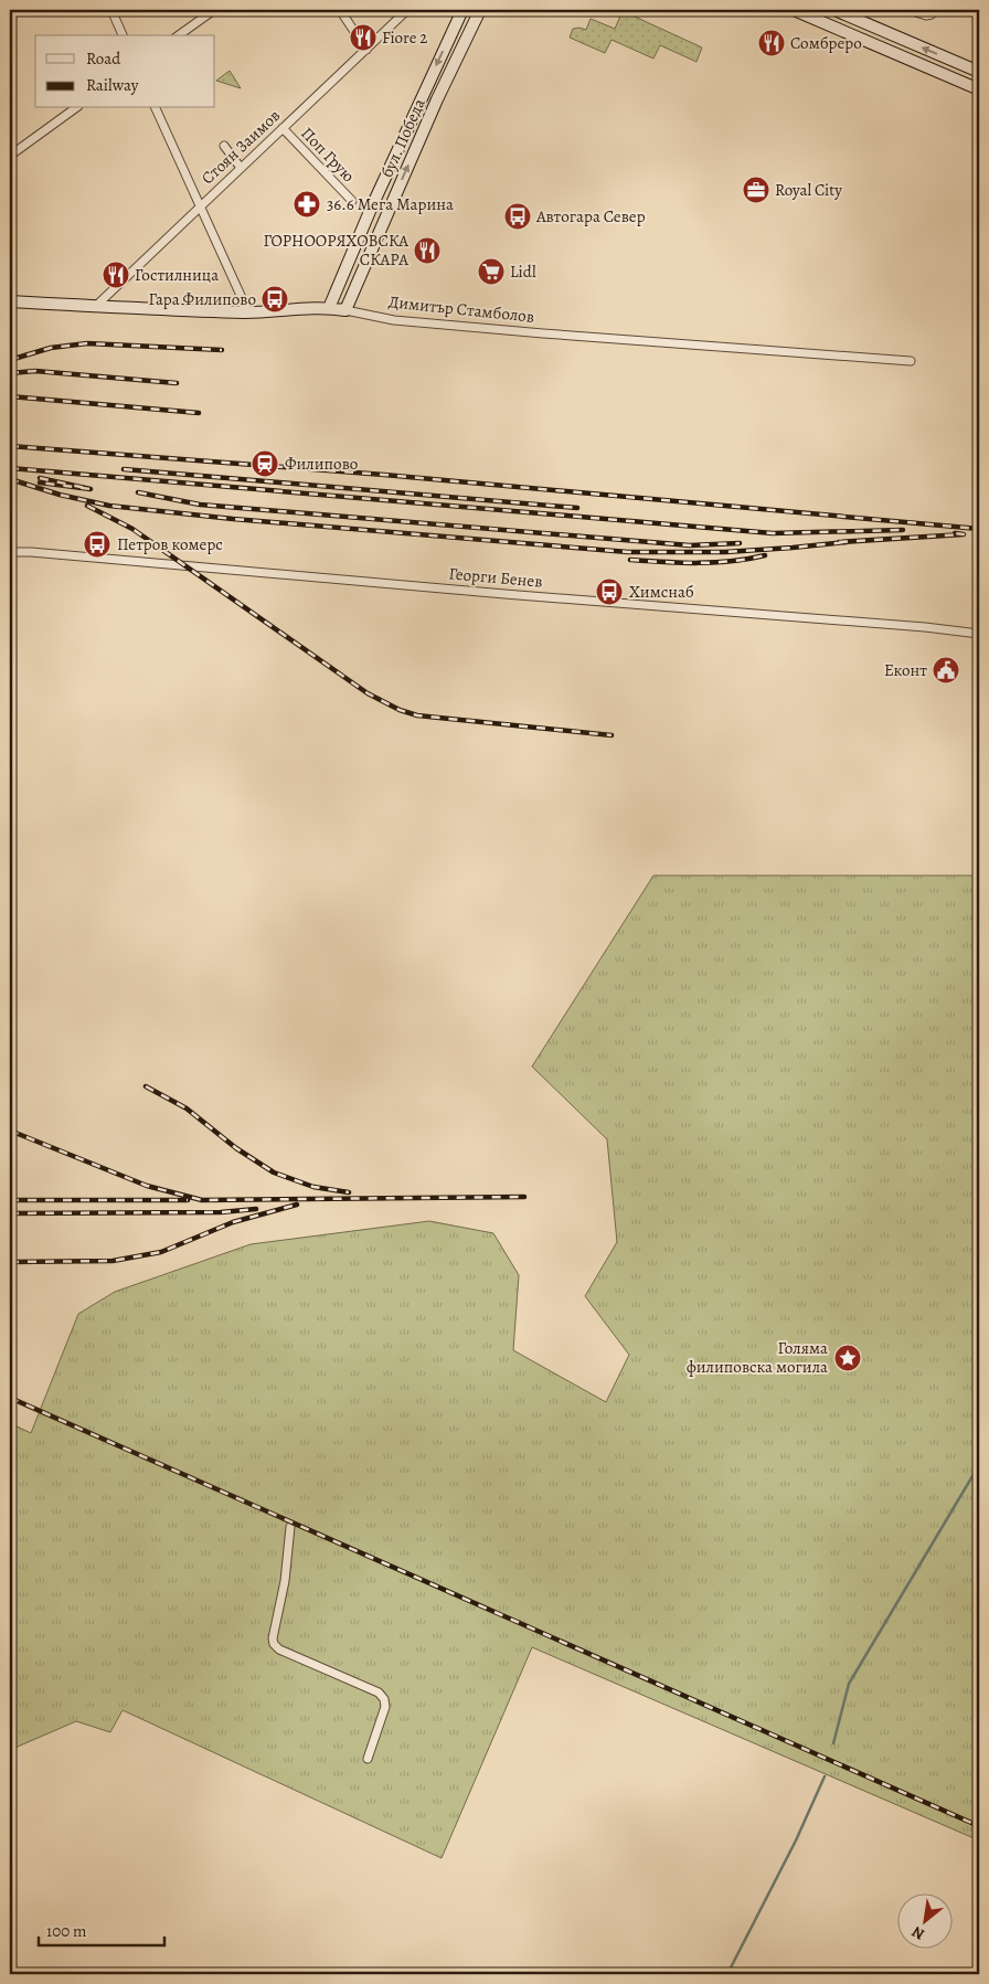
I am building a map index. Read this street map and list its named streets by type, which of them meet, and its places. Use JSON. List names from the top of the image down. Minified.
{"streets":{"main road":["бул. Победа","Димитър Стамболов"],"street":["Стоян Заимов","Поп Грую","Георги Бенев"]},"crossings":[["бул. Победа","Димитър Стамболов"],["Стоян Заимов","Поп Грую"],["Стоян Заимов","Димитър Стамболов"]],"places":{"restaurant":["Fiore 2","Сомбреро","ГОРНООРЯХОВСКА СКАРА","Гостилница"],"office":["Royal City"],"pharmacy":["36.6 Мега Марина"],"bus stop":["Автогара Север","Гара Филипово","Петров комерс","Химснаб"],"supermarket":["Lidl"],"station":["Филипово"],"public building":["Еконт"],"place":["Голяма филиповска могила"]},"legend":["Road","Railway"],"scale_bar":"100 m","north":"bottom left"}
